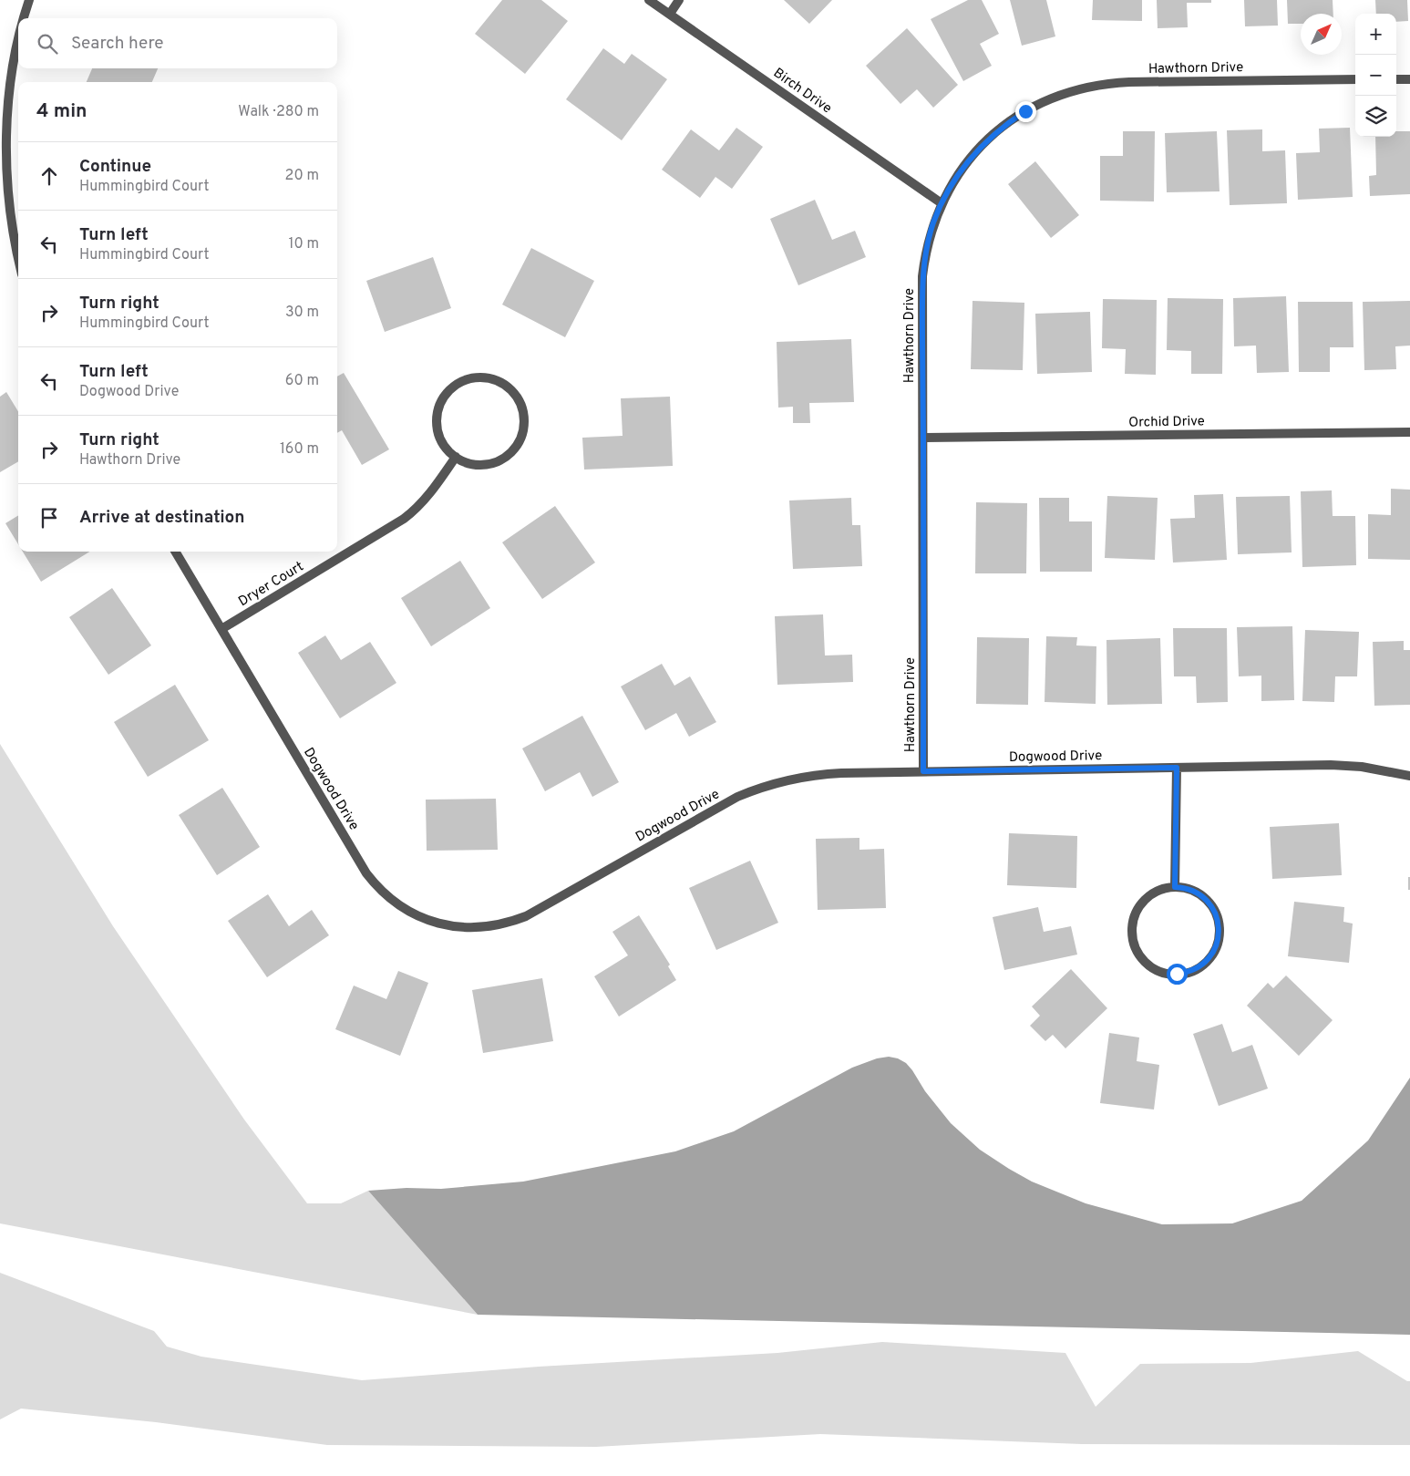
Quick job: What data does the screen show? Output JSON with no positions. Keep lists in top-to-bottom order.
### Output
{
  "streets": {
    "street": [
      "Hawthorn Drive",
      "Birch Drive",
      "Orchid Drive",
      "Dryer Court",
      "Dogwood Drive"
    ]
  },
  "crossings": [
    ["Hawthorn Drive", "Birch Drive"],
    ["Hawthorn Drive", "Orchid Drive"],
    ["Hawthorn Drive", "Dogwood Drive"],
    ["Dryer Court", "Dogwood Drive"]
  ],
  "north": "top right",
  "page": {
    "map_buttons": ["+", "−"],
    "search": "Search here",
    "heading": ["4 min", "Walk · 280 m"],
    "list": [
      ["Continue", "Hummingbird Court", "20 m"],
      ["Turn left", "Hummingbird Court", "10 m"],
      ["Turn right", "Hummingbird Court", "30 m"],
      ["Turn left", "Dogwood Drive", "60 m"],
      ["Turn right", "Hawthorn Drive", "160 m"],
      "Arrive at destination"
    ]
  }
}
